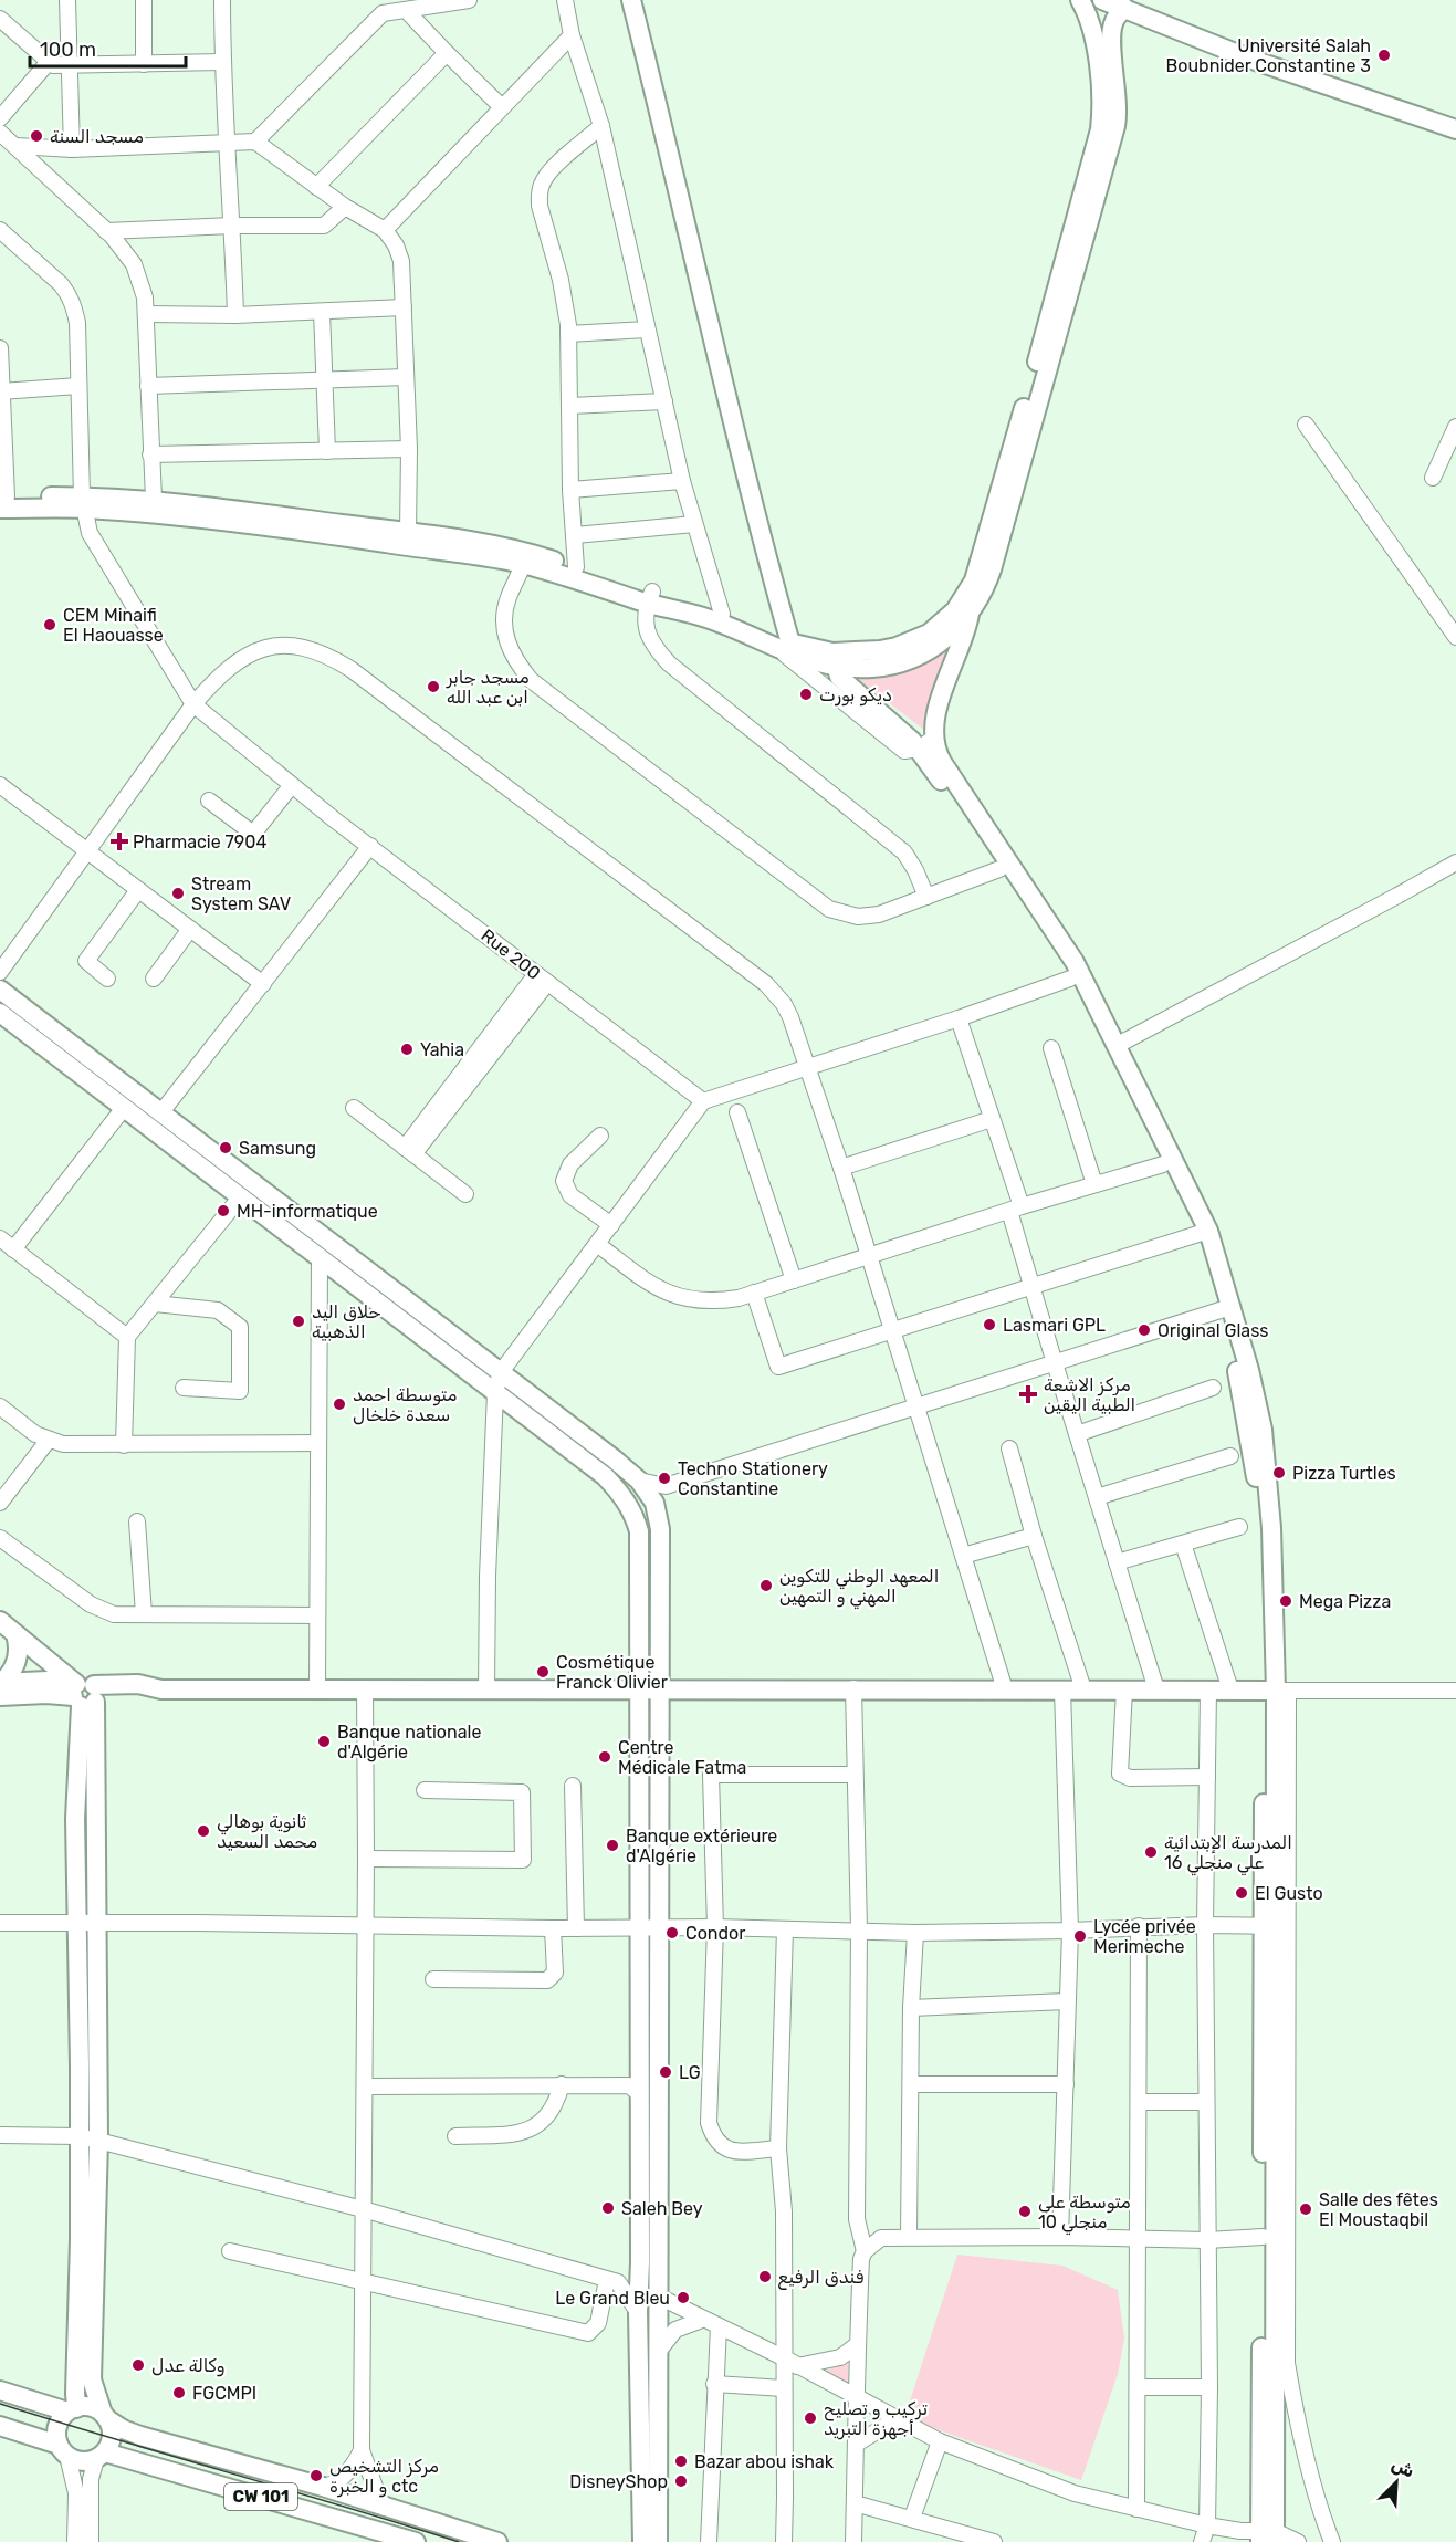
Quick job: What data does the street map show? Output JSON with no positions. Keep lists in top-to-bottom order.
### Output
{
  "streets": {
    "main road": ["CW 101"],
    "street": ["Rue 200"]
  },
  "places": {
    "other": [
      "Université Salah Boubnider Constantine 3",
      "مسجد السنة",
      "CEM Minaifi El Haouasse",
      "مسجد جابر ابن عبد الله",
      "ديكو بورت",
      "Stream System SAV",
      "Yahia",
      "Samsung",
      "MH-informatique",
      "حلاق اليد الذهبية",
      "Lasmari GPL",
      "Original Glass",
      "متوسطة احمد سعدة خلخال",
      "Pizza Turtles",
      "Techno Stationery Constantine",
      "المعهد الوطني للتكوين المهني و التمهين",
      "Mega Pizza",
      "Cosmétique Franck Olivier",
      "Banque nationale d'Algérie",
      "Centre Médicale Fatma",
      "ثانوية بوهالي محمد السعيد",
      "Banque extérieure d'Algérie",
      "المدرسة الإبتدائية علي منجلي 16",
      "El Gusto",
      "Condor",
      "Lycée privée Merimeche",
      "LG",
      "Saleh Bey",
      "Salle des fêtes El Moustaqbil",
      "متوسطة علي منجلي 10",
      "فندق الرفيع",
      "Le Grand Bleu",
      "وكالة عدل",
      "FGCMPI",
      "تركيب و تصليح أجهزة التبريد",
      "Bazar abou ishak",
      "مركز التشخيص و الخبرة ctc",
      "DisneyShop"
    ],
    "health": ["Pharmacie 7904", "مركز الاشعة الطبية اليقين"]
  },
  "scale_bar": "100 m",
  "north": "top right"
}
